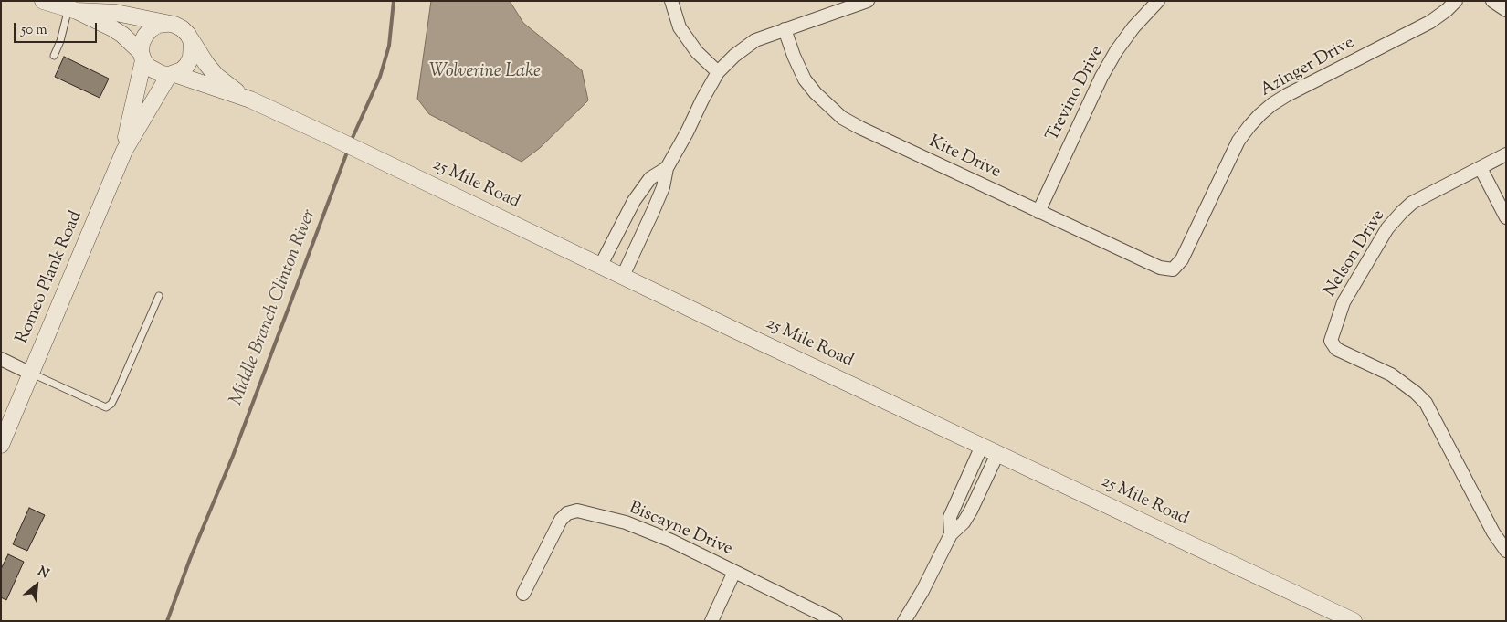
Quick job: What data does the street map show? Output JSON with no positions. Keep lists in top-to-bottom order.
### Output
{
  "streets": {
    "street": [
      "Azinger Drive",
      "Trevino Drive",
      "Kite Drive",
      "25 Mile Road",
      "Nelson Drive",
      "Romeo Plank Road",
      "Biscayne Drive"
    ]
  },
  "crossings": [
    ["Azinger Drive", "Kite Drive"],
    ["Trevino Drive", "Kite Drive"],
    ["25 Mile Road", "Romeo Plank Road"]
  ],
  "water": ["Wolverine Lake", "Middle Branch Clinton River"],
  "scale_bar": "50 m",
  "north": "top right"
}
